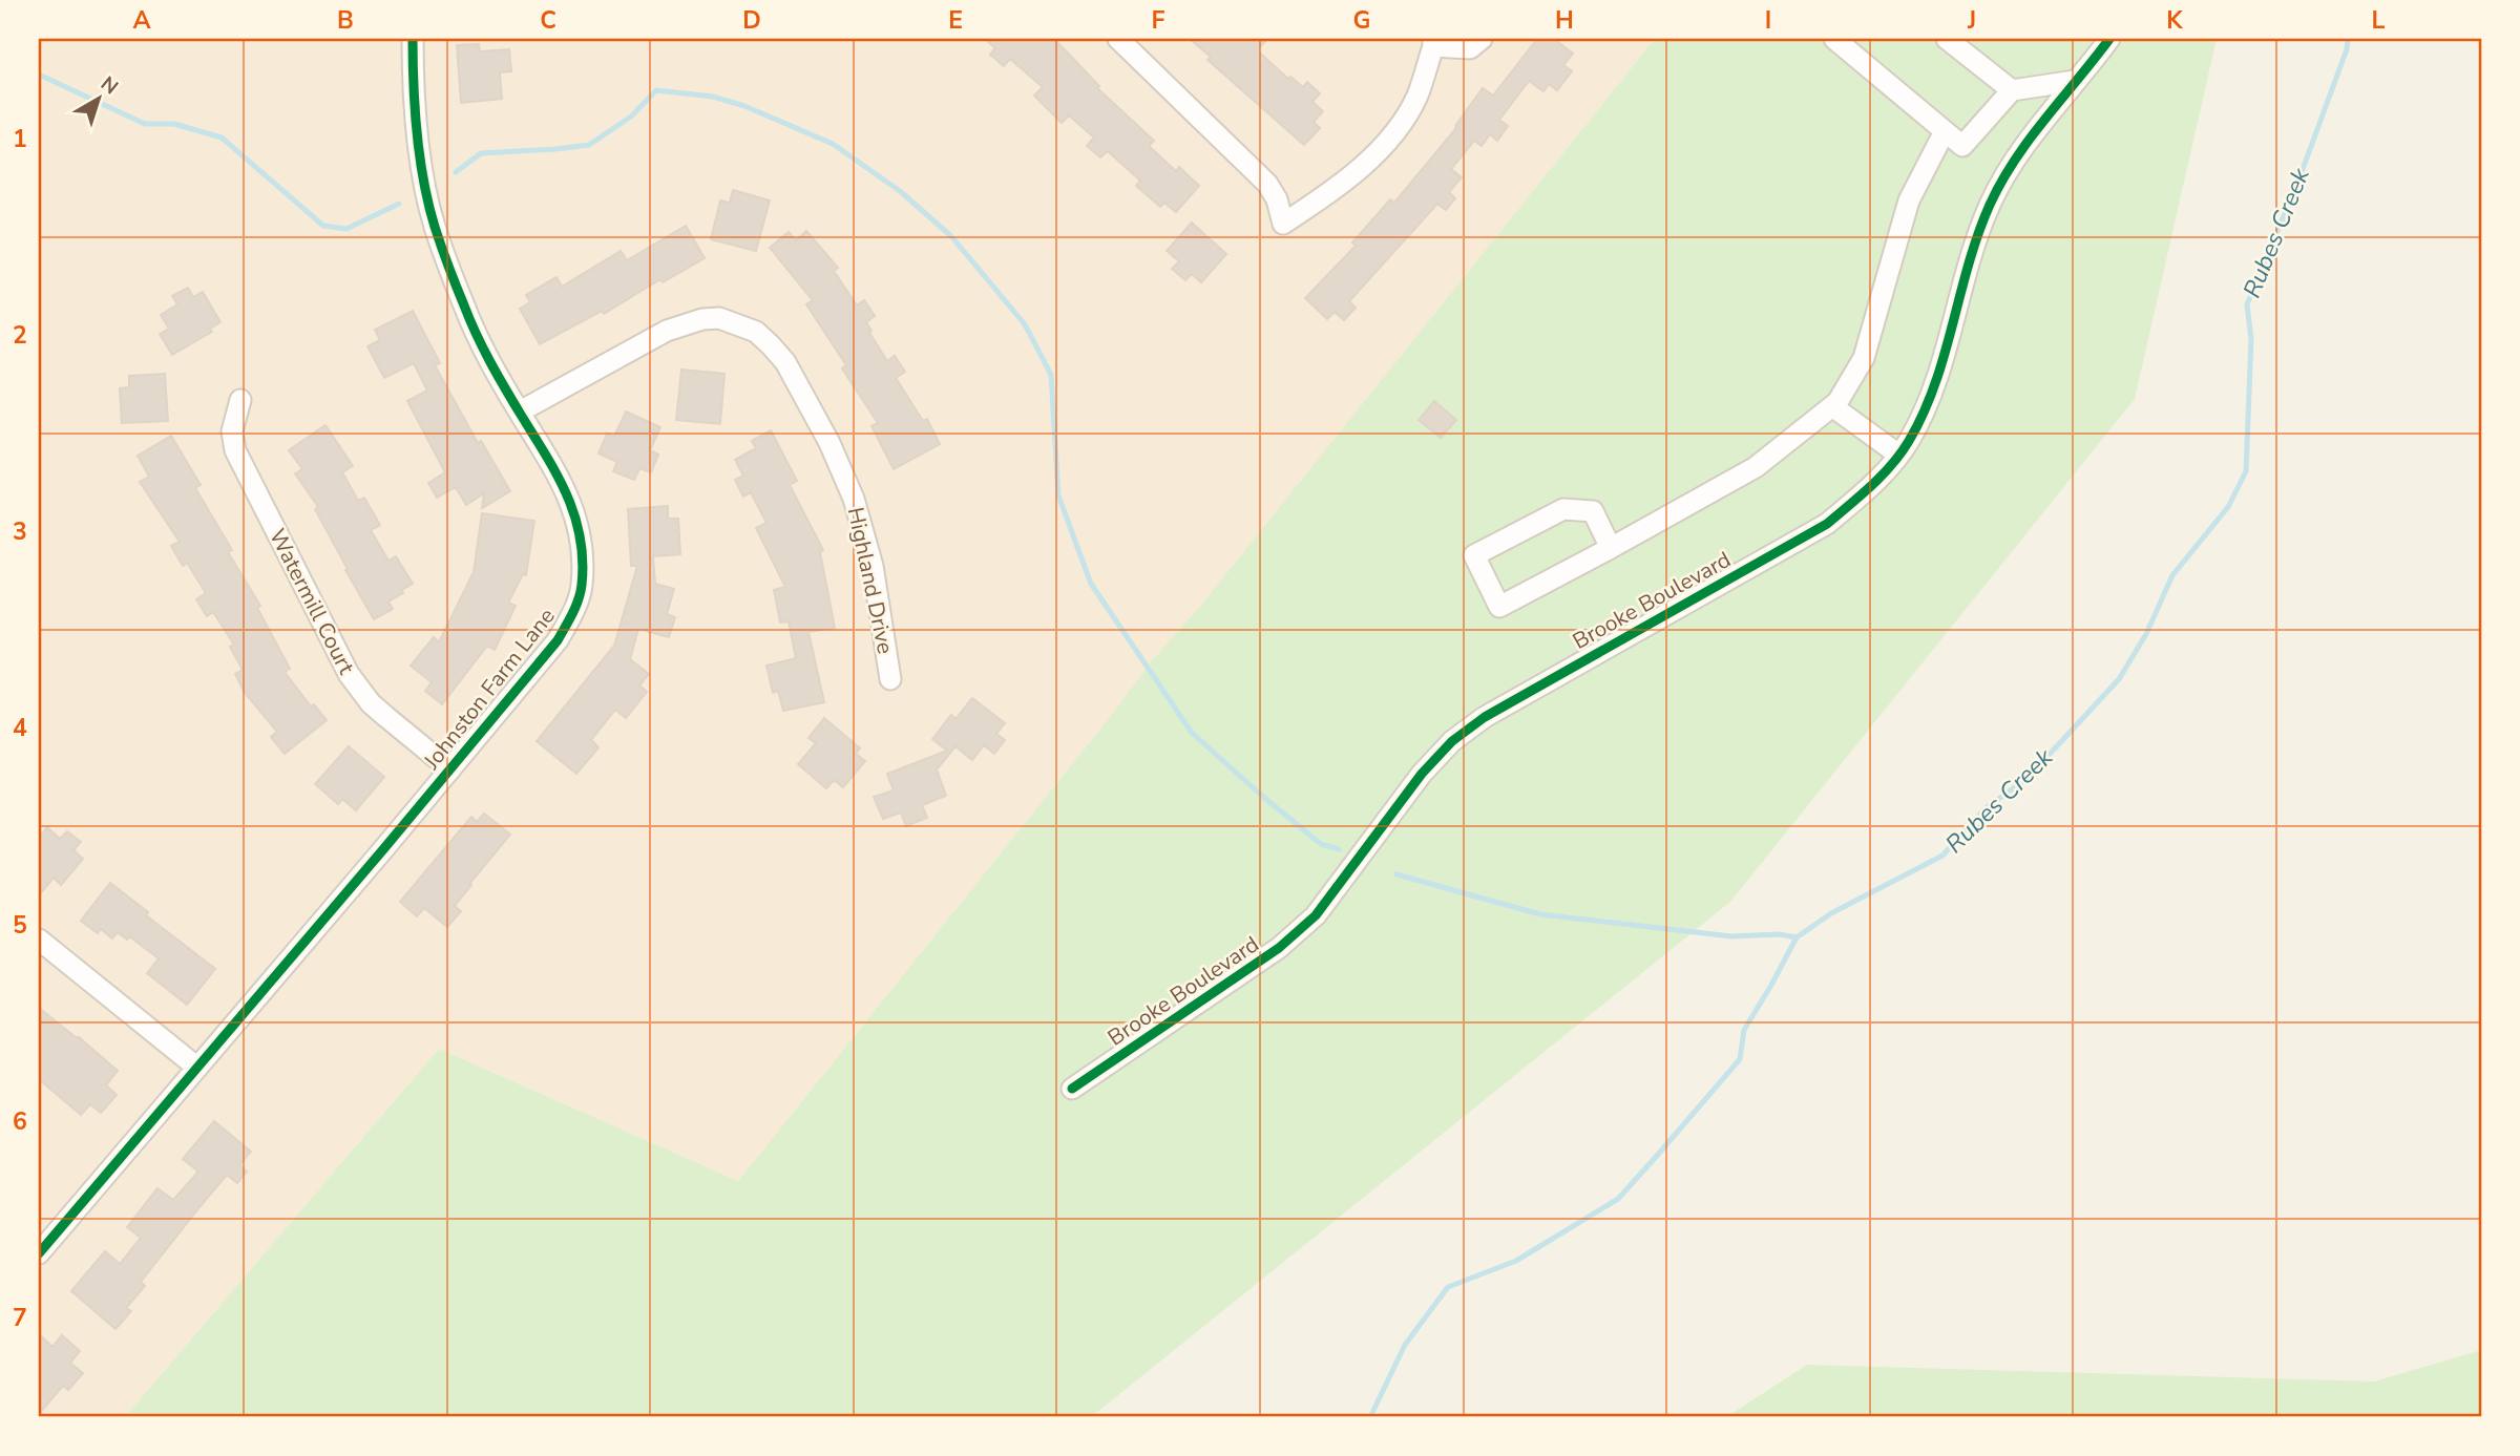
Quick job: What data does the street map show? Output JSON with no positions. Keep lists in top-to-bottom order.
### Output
{
  "streets": {
    "street": [
      "Highland Drive",
      "Brooke Boulevard",
      "Watermill Court",
      "Johnston Farm Lane"
    ]
  },
  "crossings": [
    ["Highland Drive", "Johnston Farm Lane"],
    ["Watermill Court", "Johnston Farm Lane"]
  ],
  "water": ["Rubes Creek"],
  "north": "top right",
  "grid": {
    "columns": [
      "A",
      "B",
      "C",
      "D",
      "E",
      "F",
      "G",
      "H",
      "I",
      "J",
      "K",
      "L"
    ],
    "rows": [
      "1",
      "2",
      "3",
      "4",
      "5",
      "6",
      "7"
    ]
  }
}
